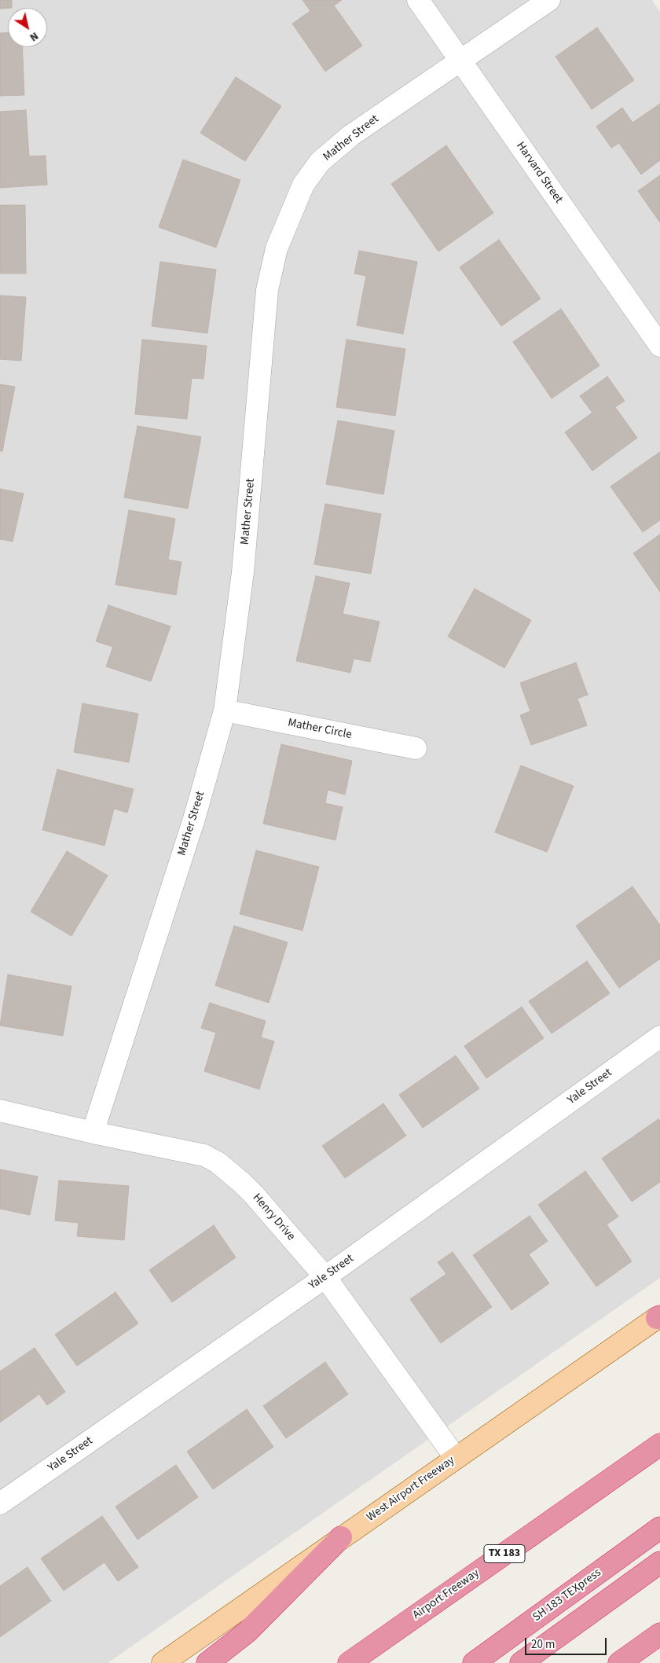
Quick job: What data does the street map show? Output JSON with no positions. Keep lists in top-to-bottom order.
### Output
{
  "streets": {
    "highway": ["TX 183", "Airport Freeway", "SH 183 TEXpress"],
    "main road": ["West Airport Freeway"],
    "street": [
      "Mather Street",
      "Harvard Street",
      "Mather Circle",
      "Yale Street",
      "Henry Drive"
    ]
  },
  "crossings": [
    ["Mather Street", "Harvard Street"],
    ["Mather Street", "Mather Circle"],
    ["Mather Street", "Henry Drive"],
    ["Yale Street", "Henry Drive"],
    ["Henry Drive", "West Airport Freeway"]
  ],
  "scale_bar": "20 m",
  "north": "bottom right"
}
